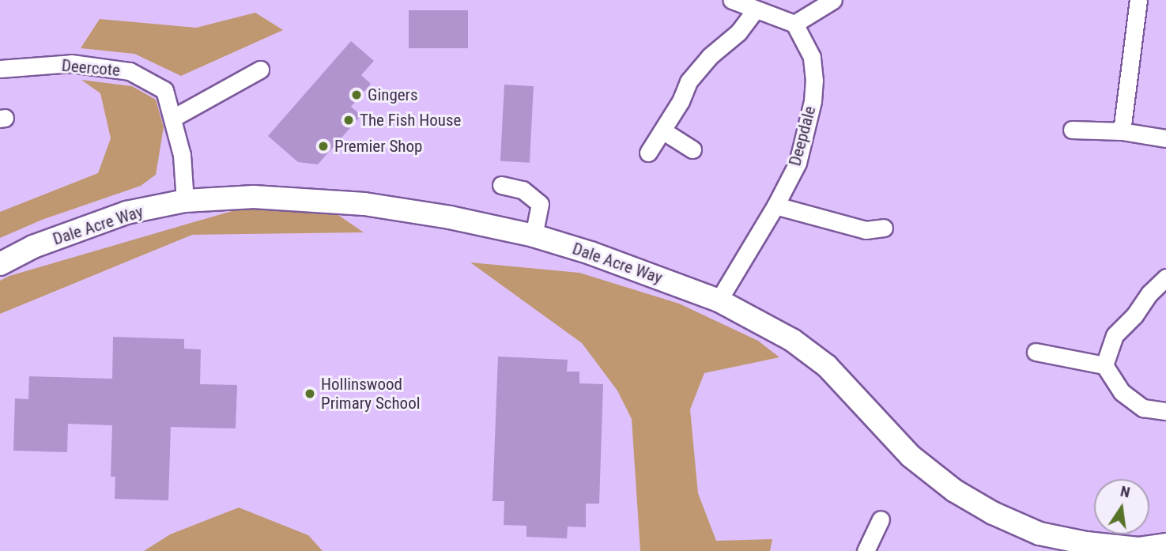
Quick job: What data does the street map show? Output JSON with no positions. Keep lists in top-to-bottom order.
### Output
{
  "streets": {
    "street": ["Deercote", "Deepdale", "Dale Acre Way"]
  },
  "crossings": [
    ["Deercote", "Dale Acre Way"],
    ["Deepdale", "Dale Acre Way"]
  ],
  "places": [
    "Gingers",
    "The Fish House",
    "Premier Shop",
    "Hollinswood Primary School"
  ],
  "north": "top"
}
